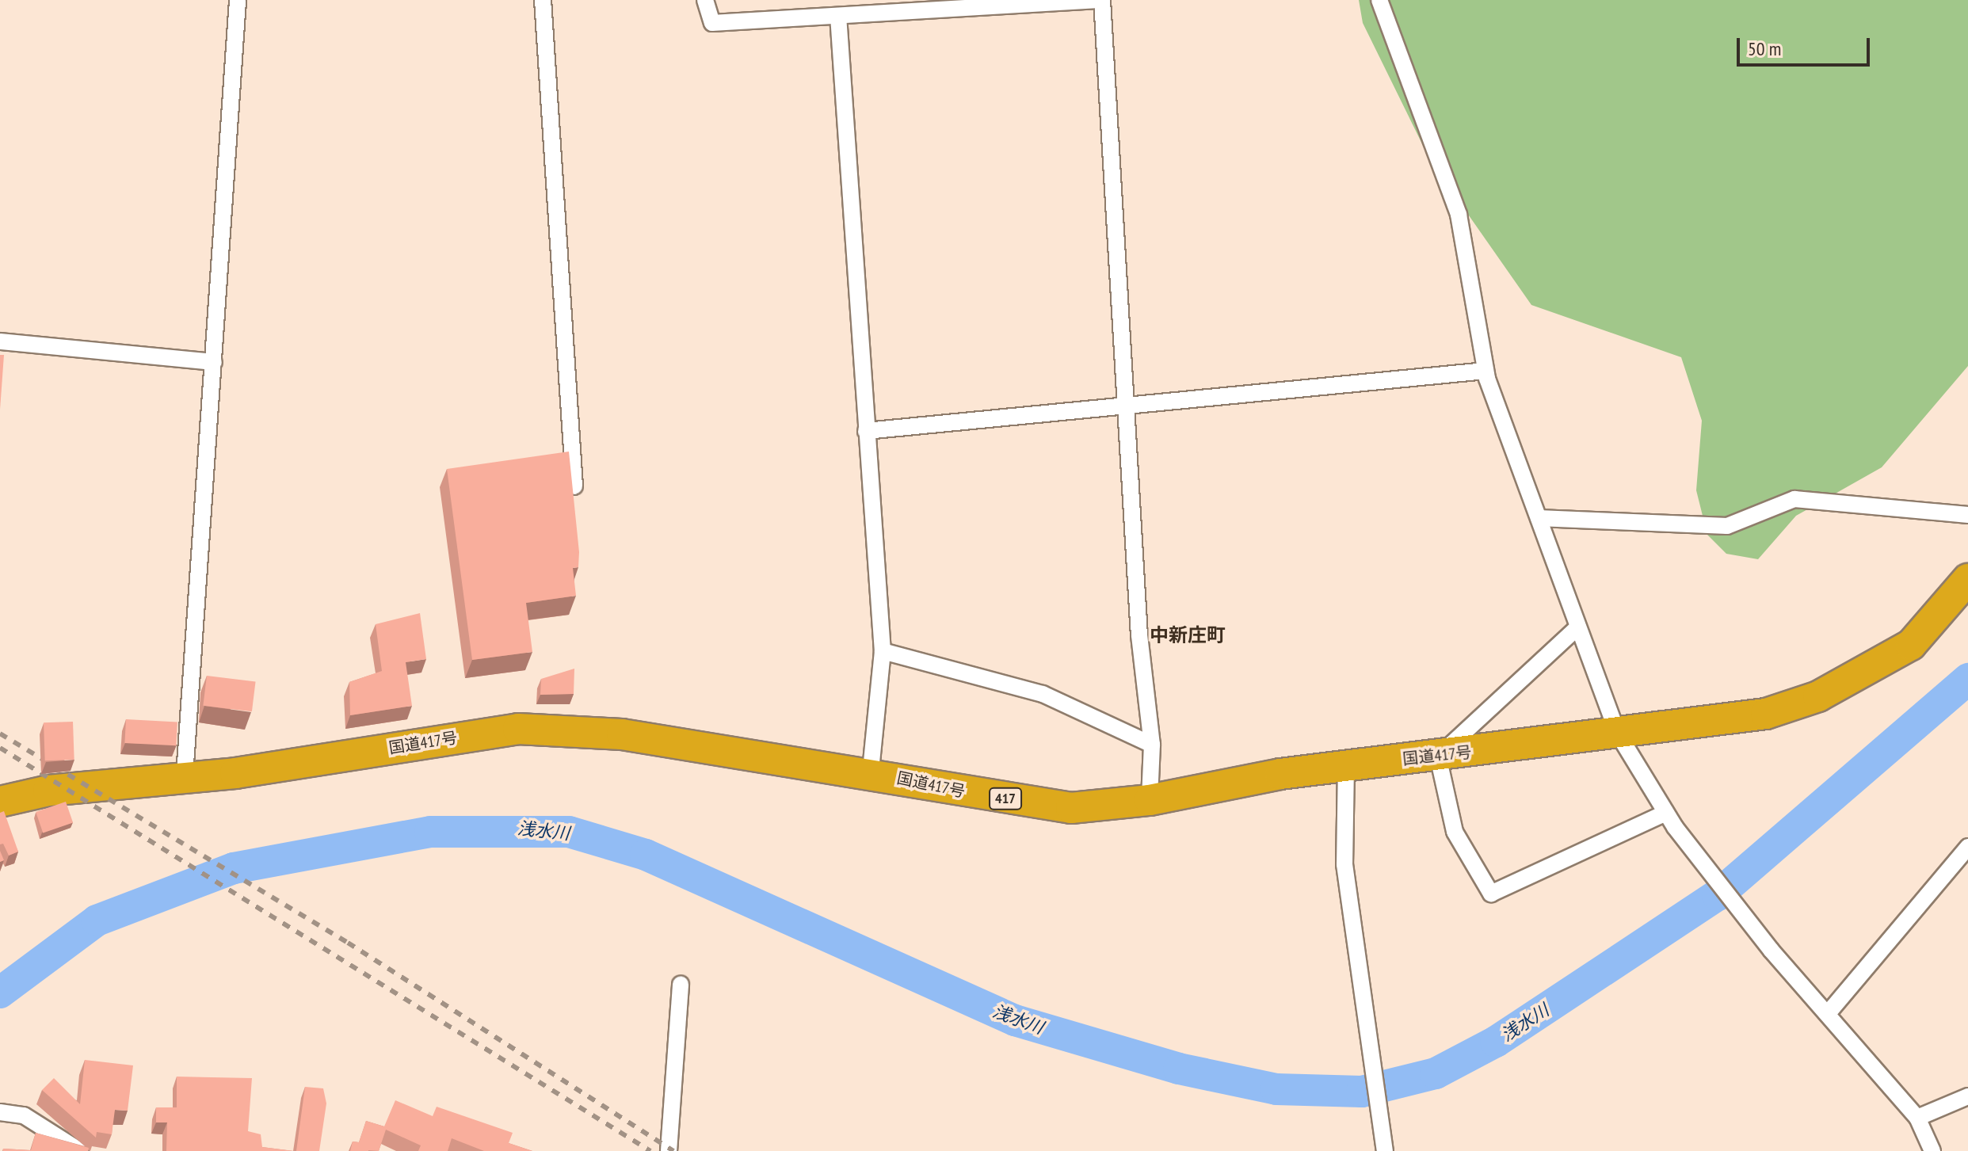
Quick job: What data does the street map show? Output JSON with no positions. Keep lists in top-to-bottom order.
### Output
{
  "streets": {
    "highway": ["国道417号", "417"]
  },
  "districts": ["中新庄町"],
  "water": ["浅水川"],
  "scale_bar": "50 m"
}
